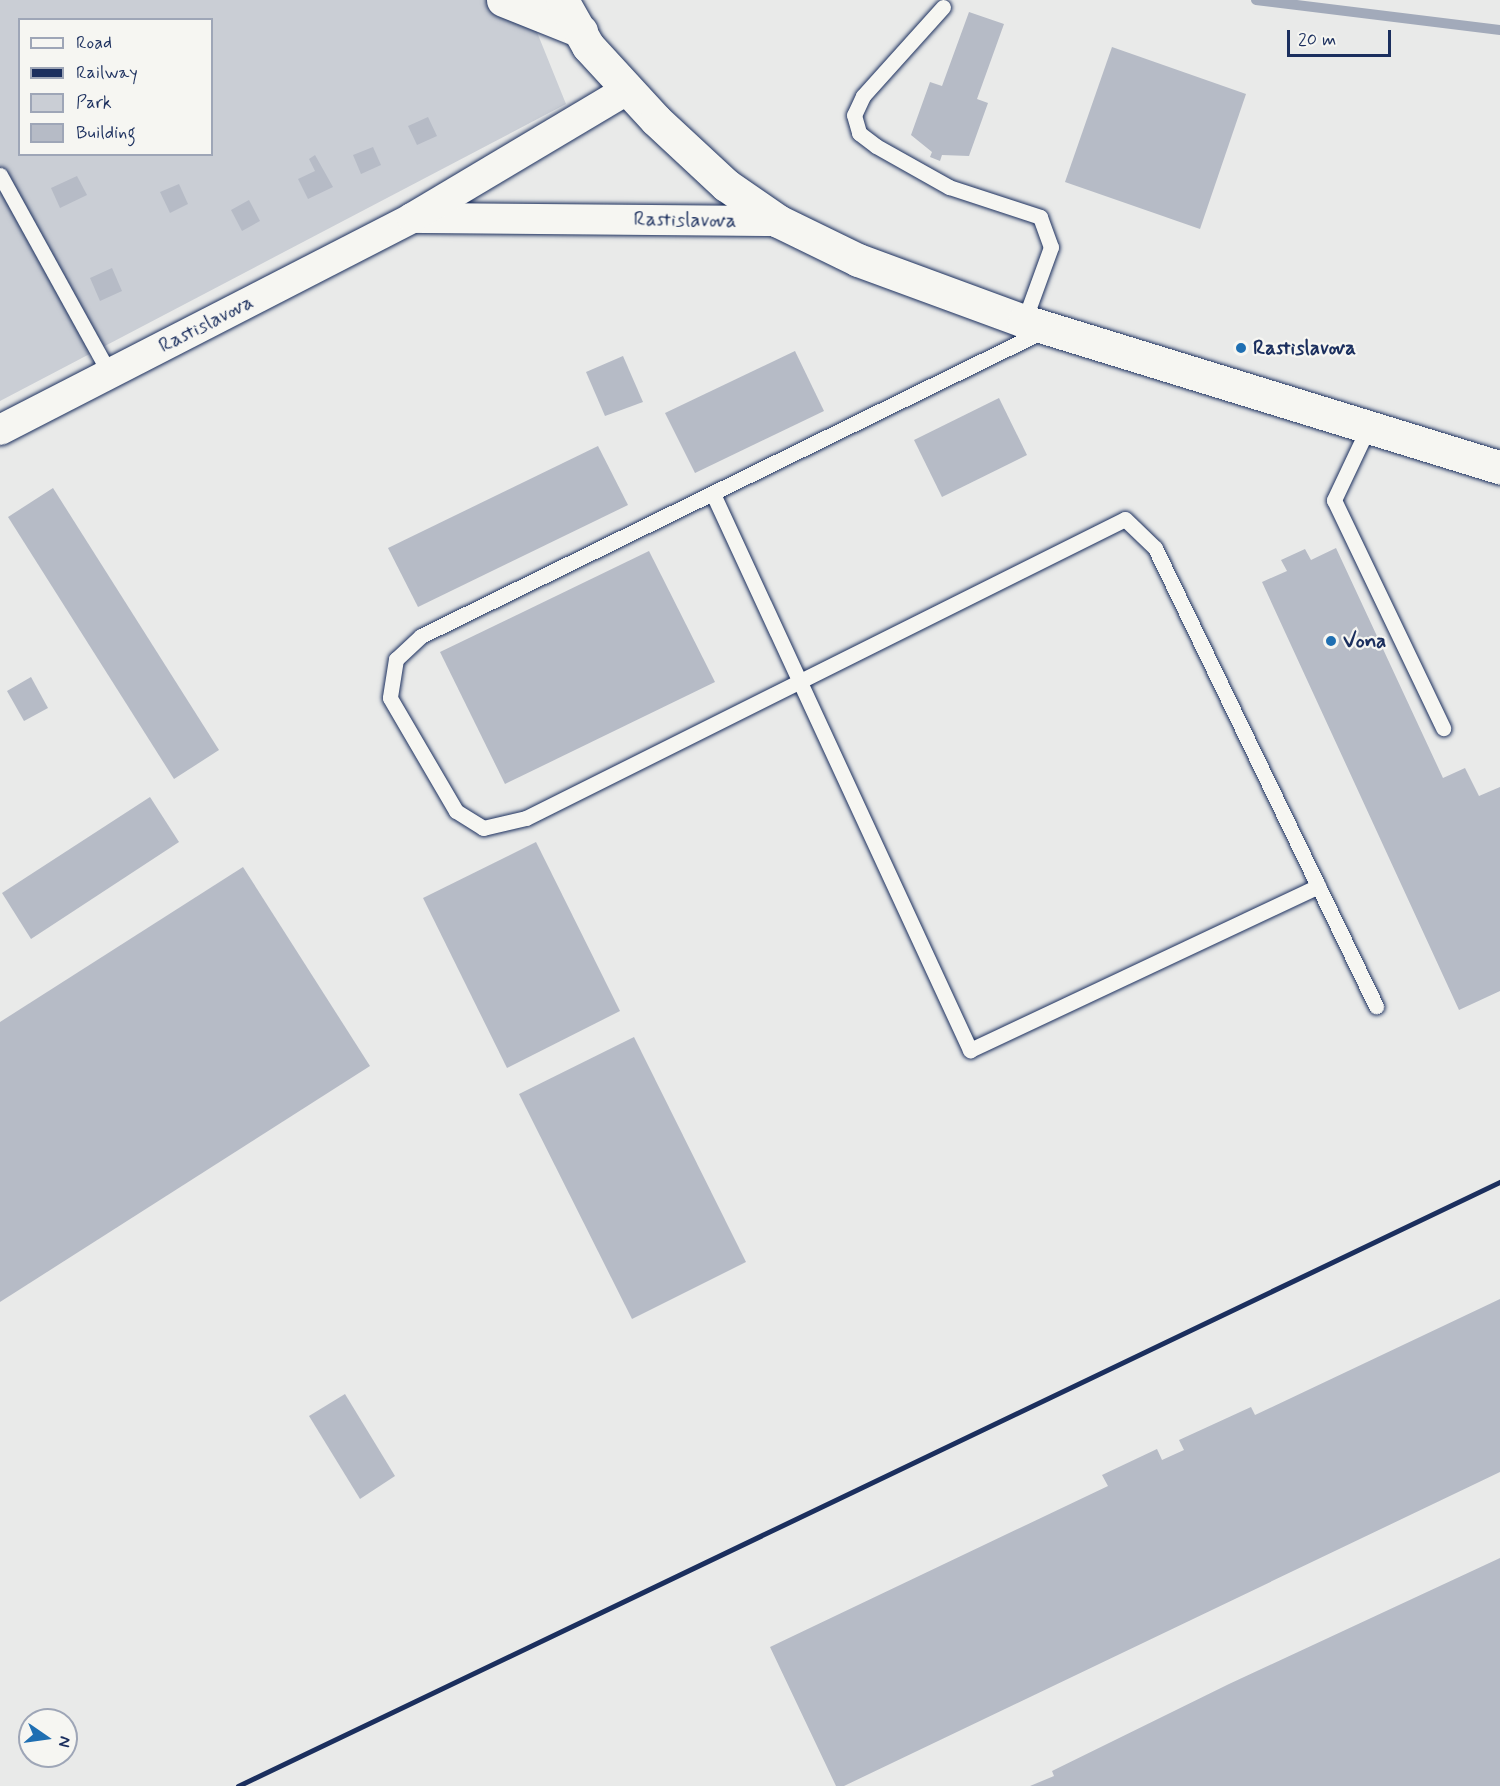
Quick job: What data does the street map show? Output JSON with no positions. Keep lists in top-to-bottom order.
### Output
{
  "streets": {
    "street": ["Rastislavova"]
  },
  "places": ["Rastislavova", "Vona"],
  "legend": [
    "Road",
    "Railway",
    "Park",
    "Building"
  ],
  "scale_bar": "20 m",
  "north": "right"
}
